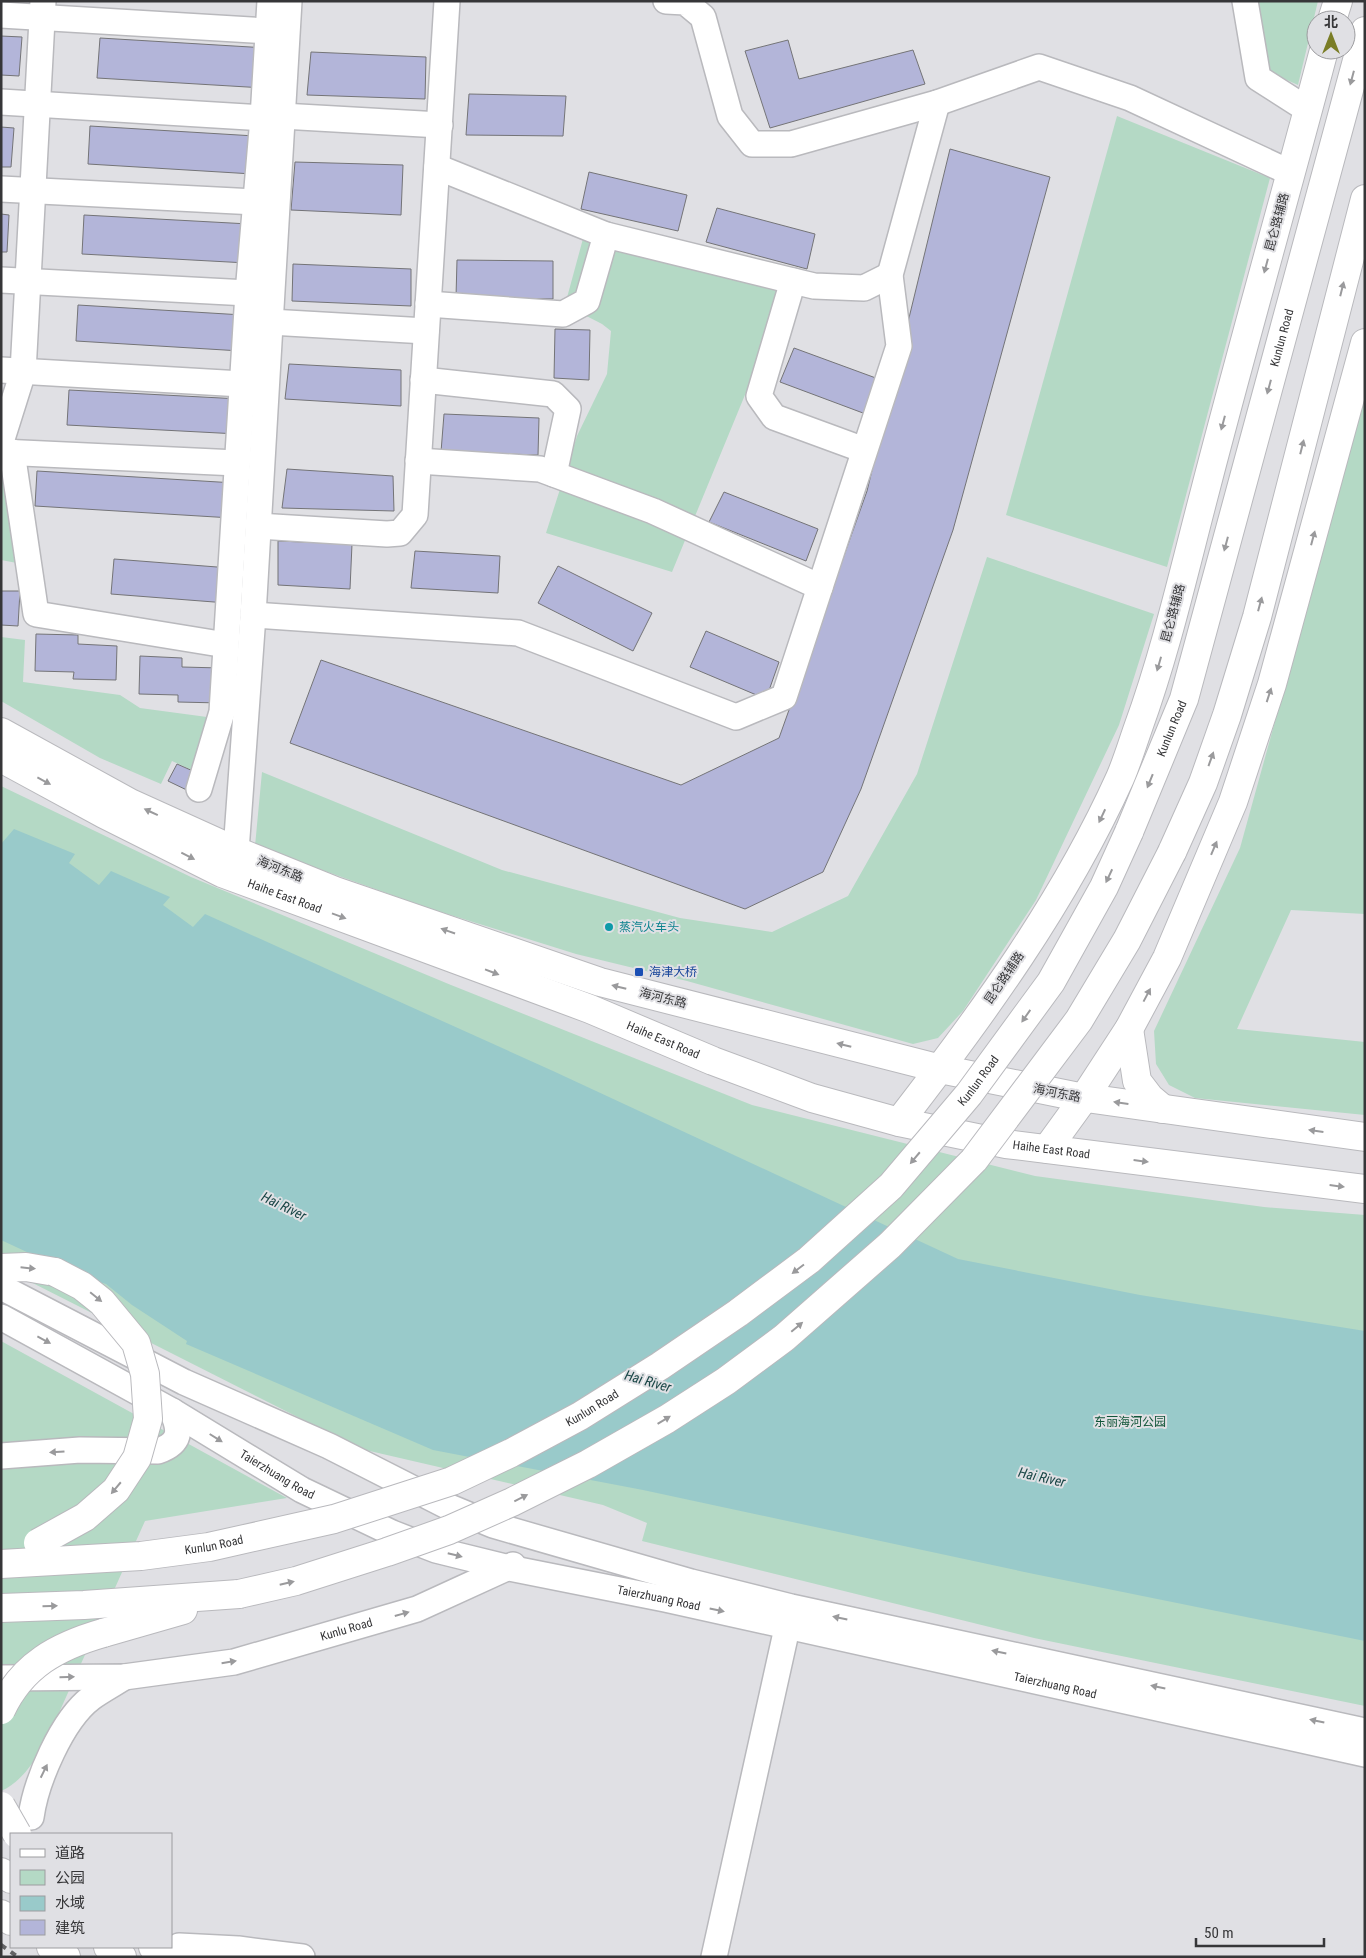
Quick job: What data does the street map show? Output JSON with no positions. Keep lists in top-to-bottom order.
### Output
{
  "streets": {
    "main road": [
      "昆仑路辅路",
      "Kunlun Road",
      "海河东路",
      "Haihe East Road"
    ],
    "street": ["Taierzhuang Road", "Kunlu Road"]
  },
  "crossings": [
    ["昆仑路辅路", "海河东路"],
    ["Taierzhuang Road", "Kunlu Road"]
  ],
  "one_way": ["海河东路", "Haihe East Road", "Kunlu Road"],
  "water": ["Hai River"],
  "parks": ["东丽海河公园"],
  "places": {
    "other": ["蒸汽火车头"],
    "transit": ["海津大桥"]
  },
  "legend": [
    "道路",
    "公园",
    "水域",
    "建筑"
  ],
  "scale_bar": "50 m",
  "north": "top"
}
